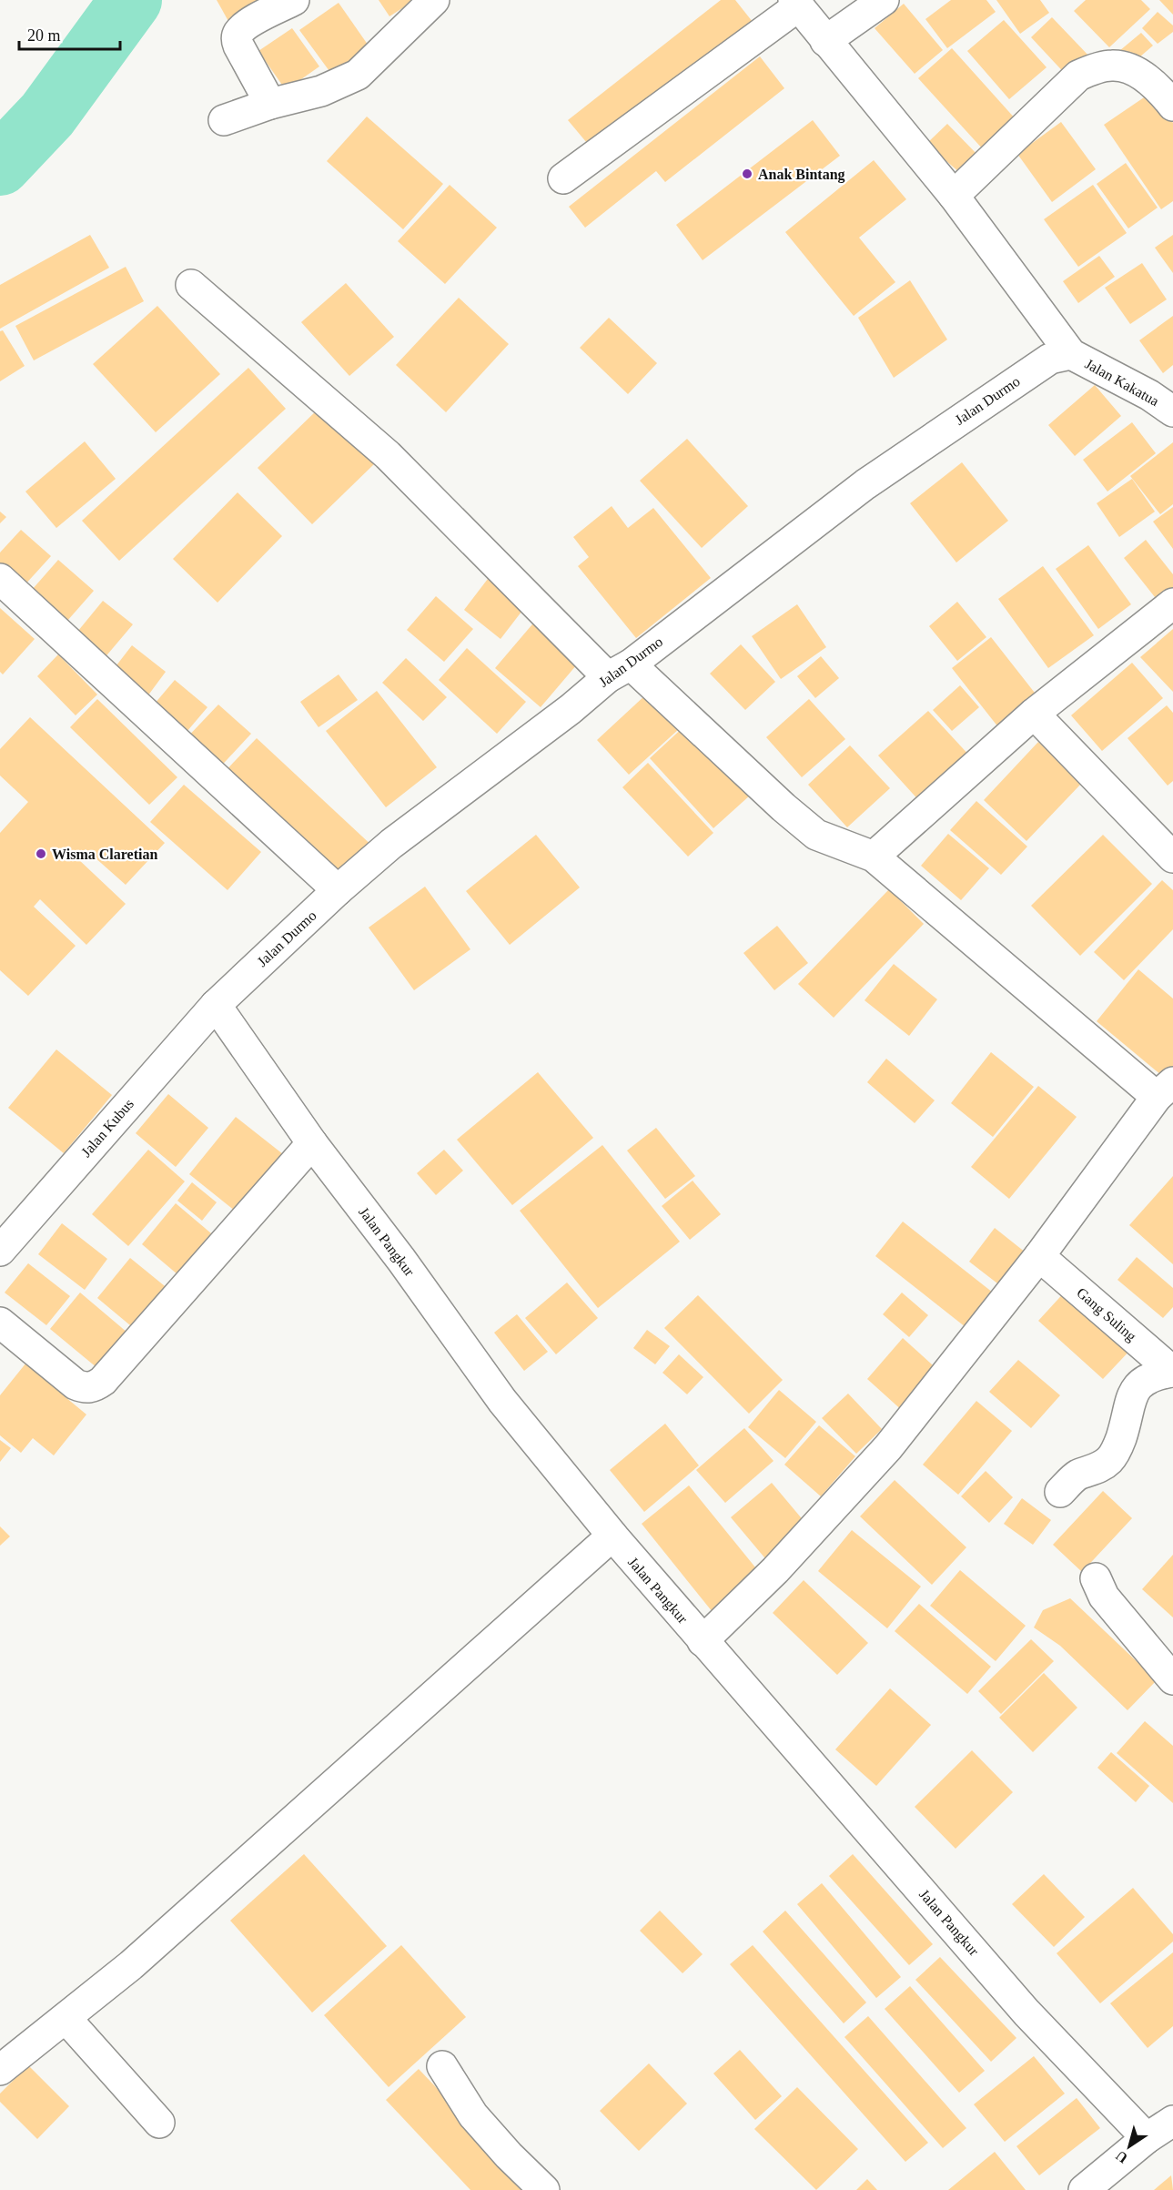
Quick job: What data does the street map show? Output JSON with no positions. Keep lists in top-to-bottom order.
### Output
{
  "streets": {
    "street": [
      "Jalan Kakatua",
      "Jalan Durmo",
      "Jalan Kubus",
      "Jalan Pangkur",
      "Gang Suling"
    ]
  },
  "crossings": [
    ["Jalan Kakatua", "Jalan Durmo"],
    ["Jalan Durmo", "Jalan Kubus"],
    ["Jalan Durmo", "Jalan Pangkur"],
    ["Jalan Kubus", "Jalan Pangkur"]
  ],
  "places": ["Anak Bintang", "Wisma Claretian"],
  "scale_bar": "20 m",
  "north": "bottom left"
}
